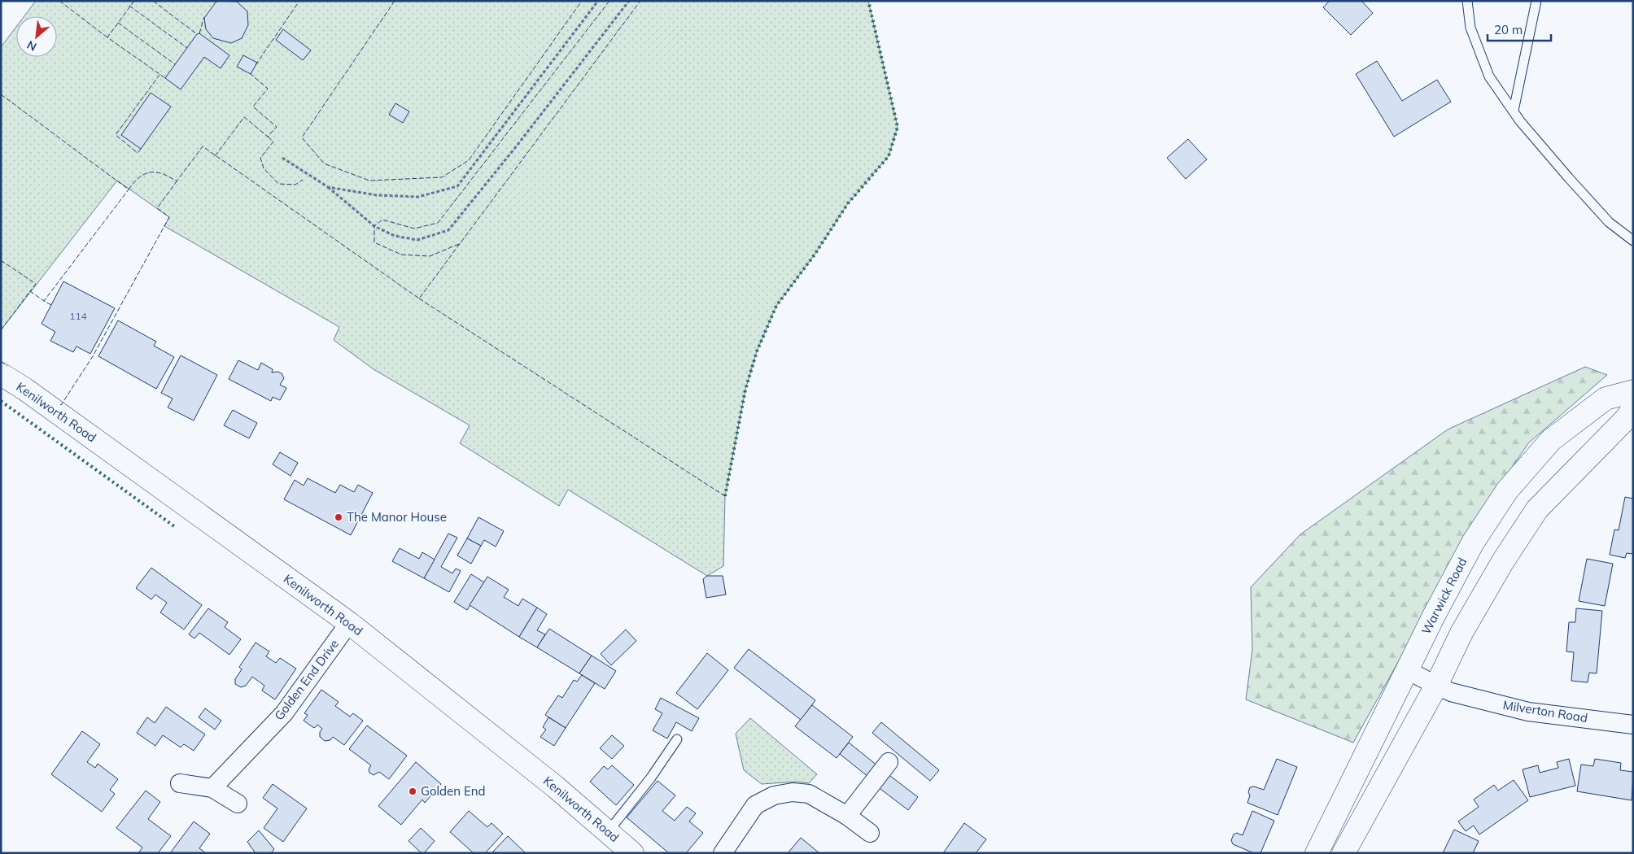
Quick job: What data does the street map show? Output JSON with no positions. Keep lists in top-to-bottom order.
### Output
{
  "streets": {
    "main road": ["Kenilworth Road", "Warwick Road"],
    "street": ["Golden End Drive", "Milverton Road"]
  },
  "crossings": [
    ["Kenilworth Road", "Golden End Drive"],
    ["Warwick Road", "Milverton Road"]
  ],
  "places": ["The Manor House", "Golden End"],
  "house_numbers": ["114"],
  "scale_bar": "20 m",
  "north": "bottom left"
}
